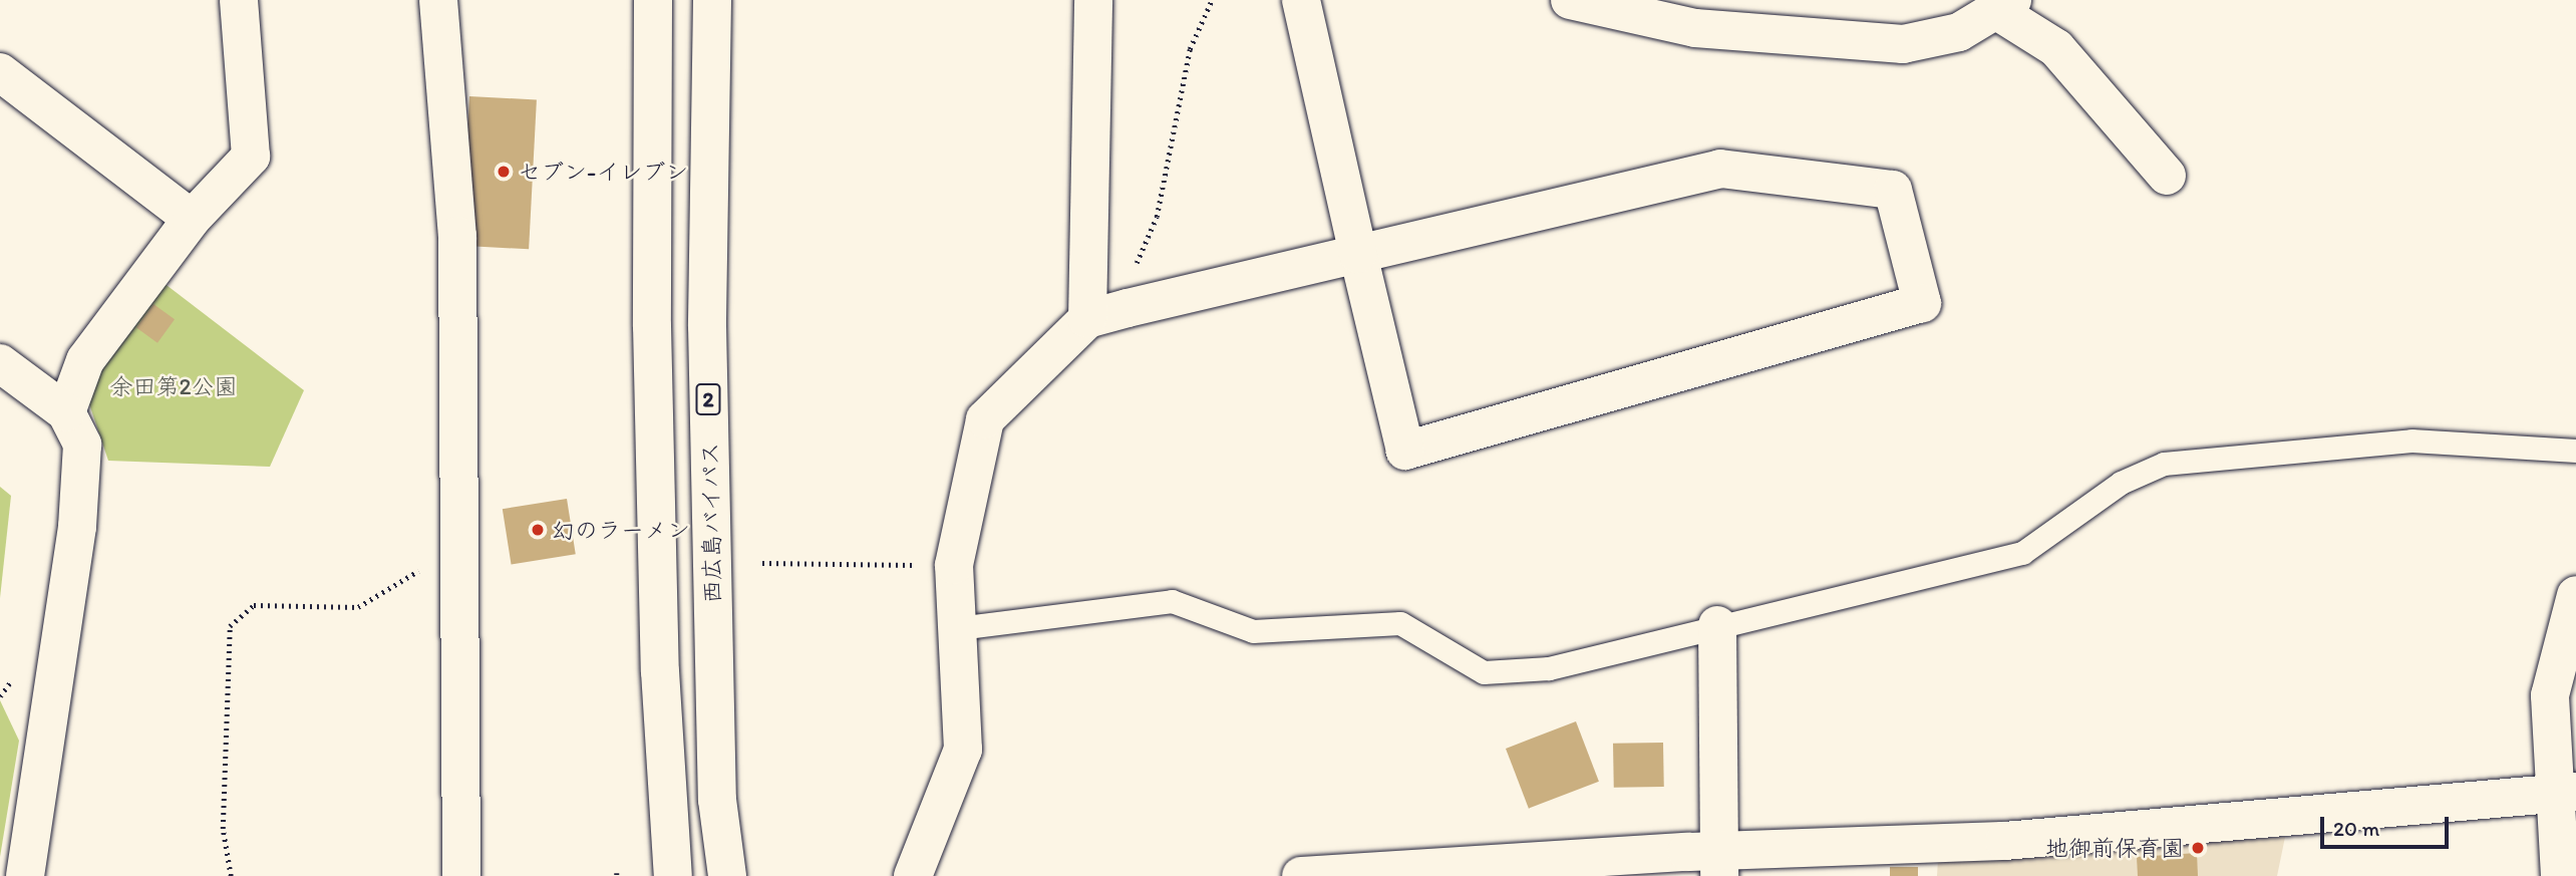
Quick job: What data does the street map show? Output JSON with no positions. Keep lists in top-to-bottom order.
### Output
{
  "streets": {
    "main road": ["2", "西広島バイパス"]
  },
  "parks": ["余田第2公園"],
  "places": ["セブン-イレブン", "幻のラーメン", "地御前保育園"],
  "scale_bar": "20 m"
}
